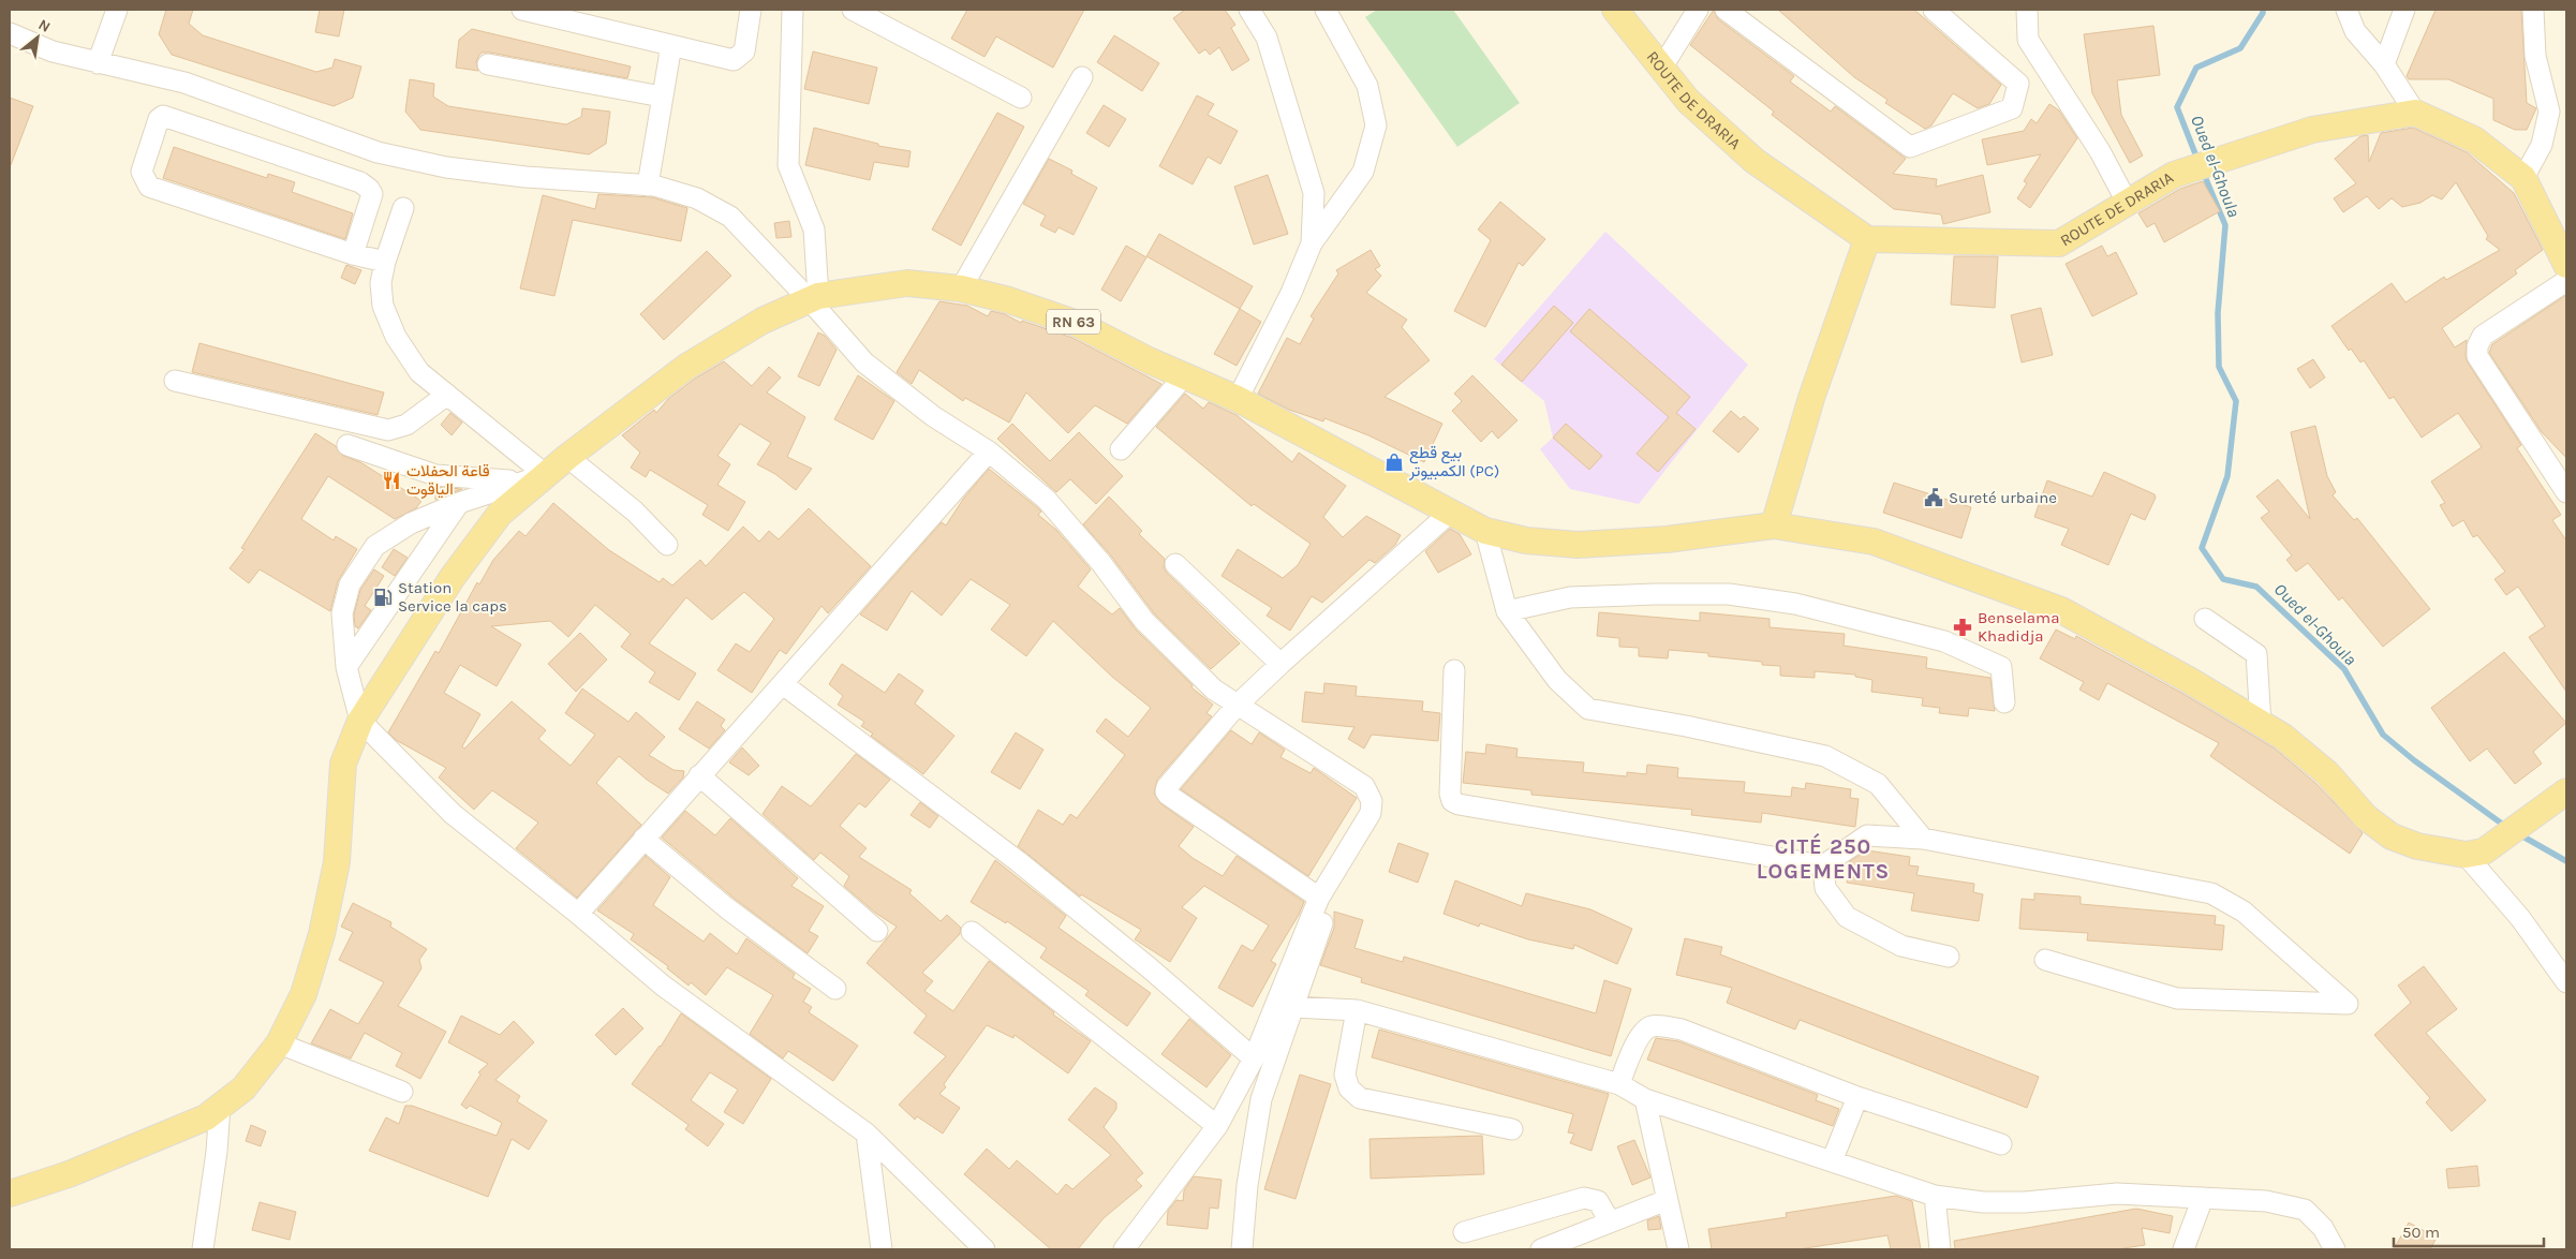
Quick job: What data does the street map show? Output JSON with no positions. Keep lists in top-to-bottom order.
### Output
{
  "streets": {
    "main road": ["ROUTE DE DRARIA", "RN 63"]
  },
  "districts": ["CITÉ 250 LOGEMENTS"],
  "water": ["Oued el-Ghoula"],
  "places": {
    "shop": ["بيع قطع الكمبيوتر (PC)"],
    "restaurant": ["قاعة الحفلات الياقوت"],
    "public building": ["Sureté urbaine"],
    "fuel station": ["Station Service la caps"],
    "pharmacy": ["Benselama Khadidja"]
  },
  "scale_bar": "50 m",
  "north": "top right"
}
